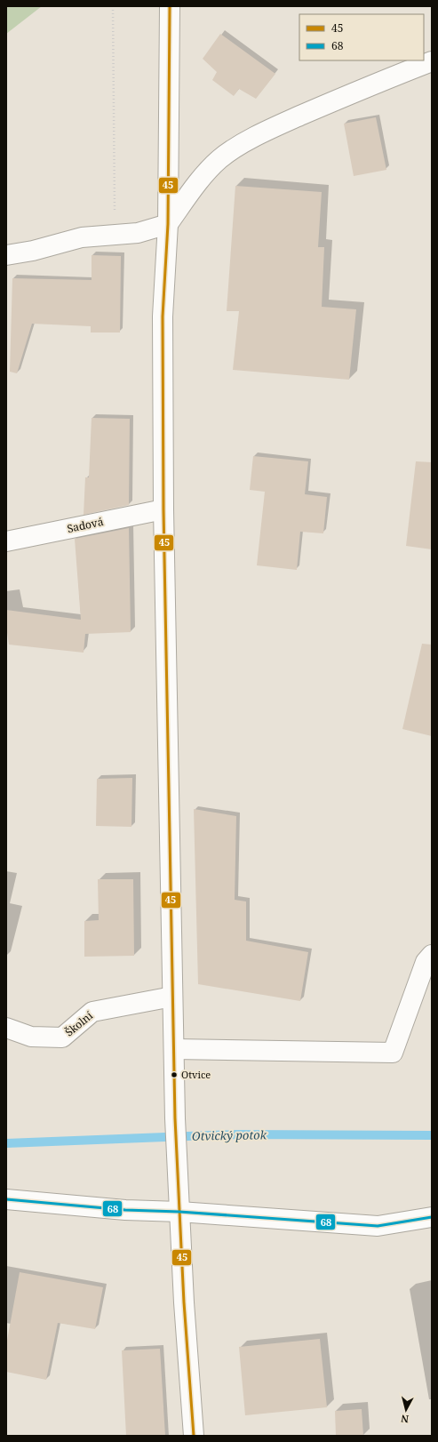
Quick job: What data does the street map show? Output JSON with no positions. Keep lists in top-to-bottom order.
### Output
{
  "streets": {
    "main road": ["Sadová", "Školní"]
  },
  "water": ["Otvický potok"],
  "places": ["Otvice"],
  "lines": ["transit line 45", "transit line 68"],
  "legend": ["45", "68"],
  "north": "bottom"
}
